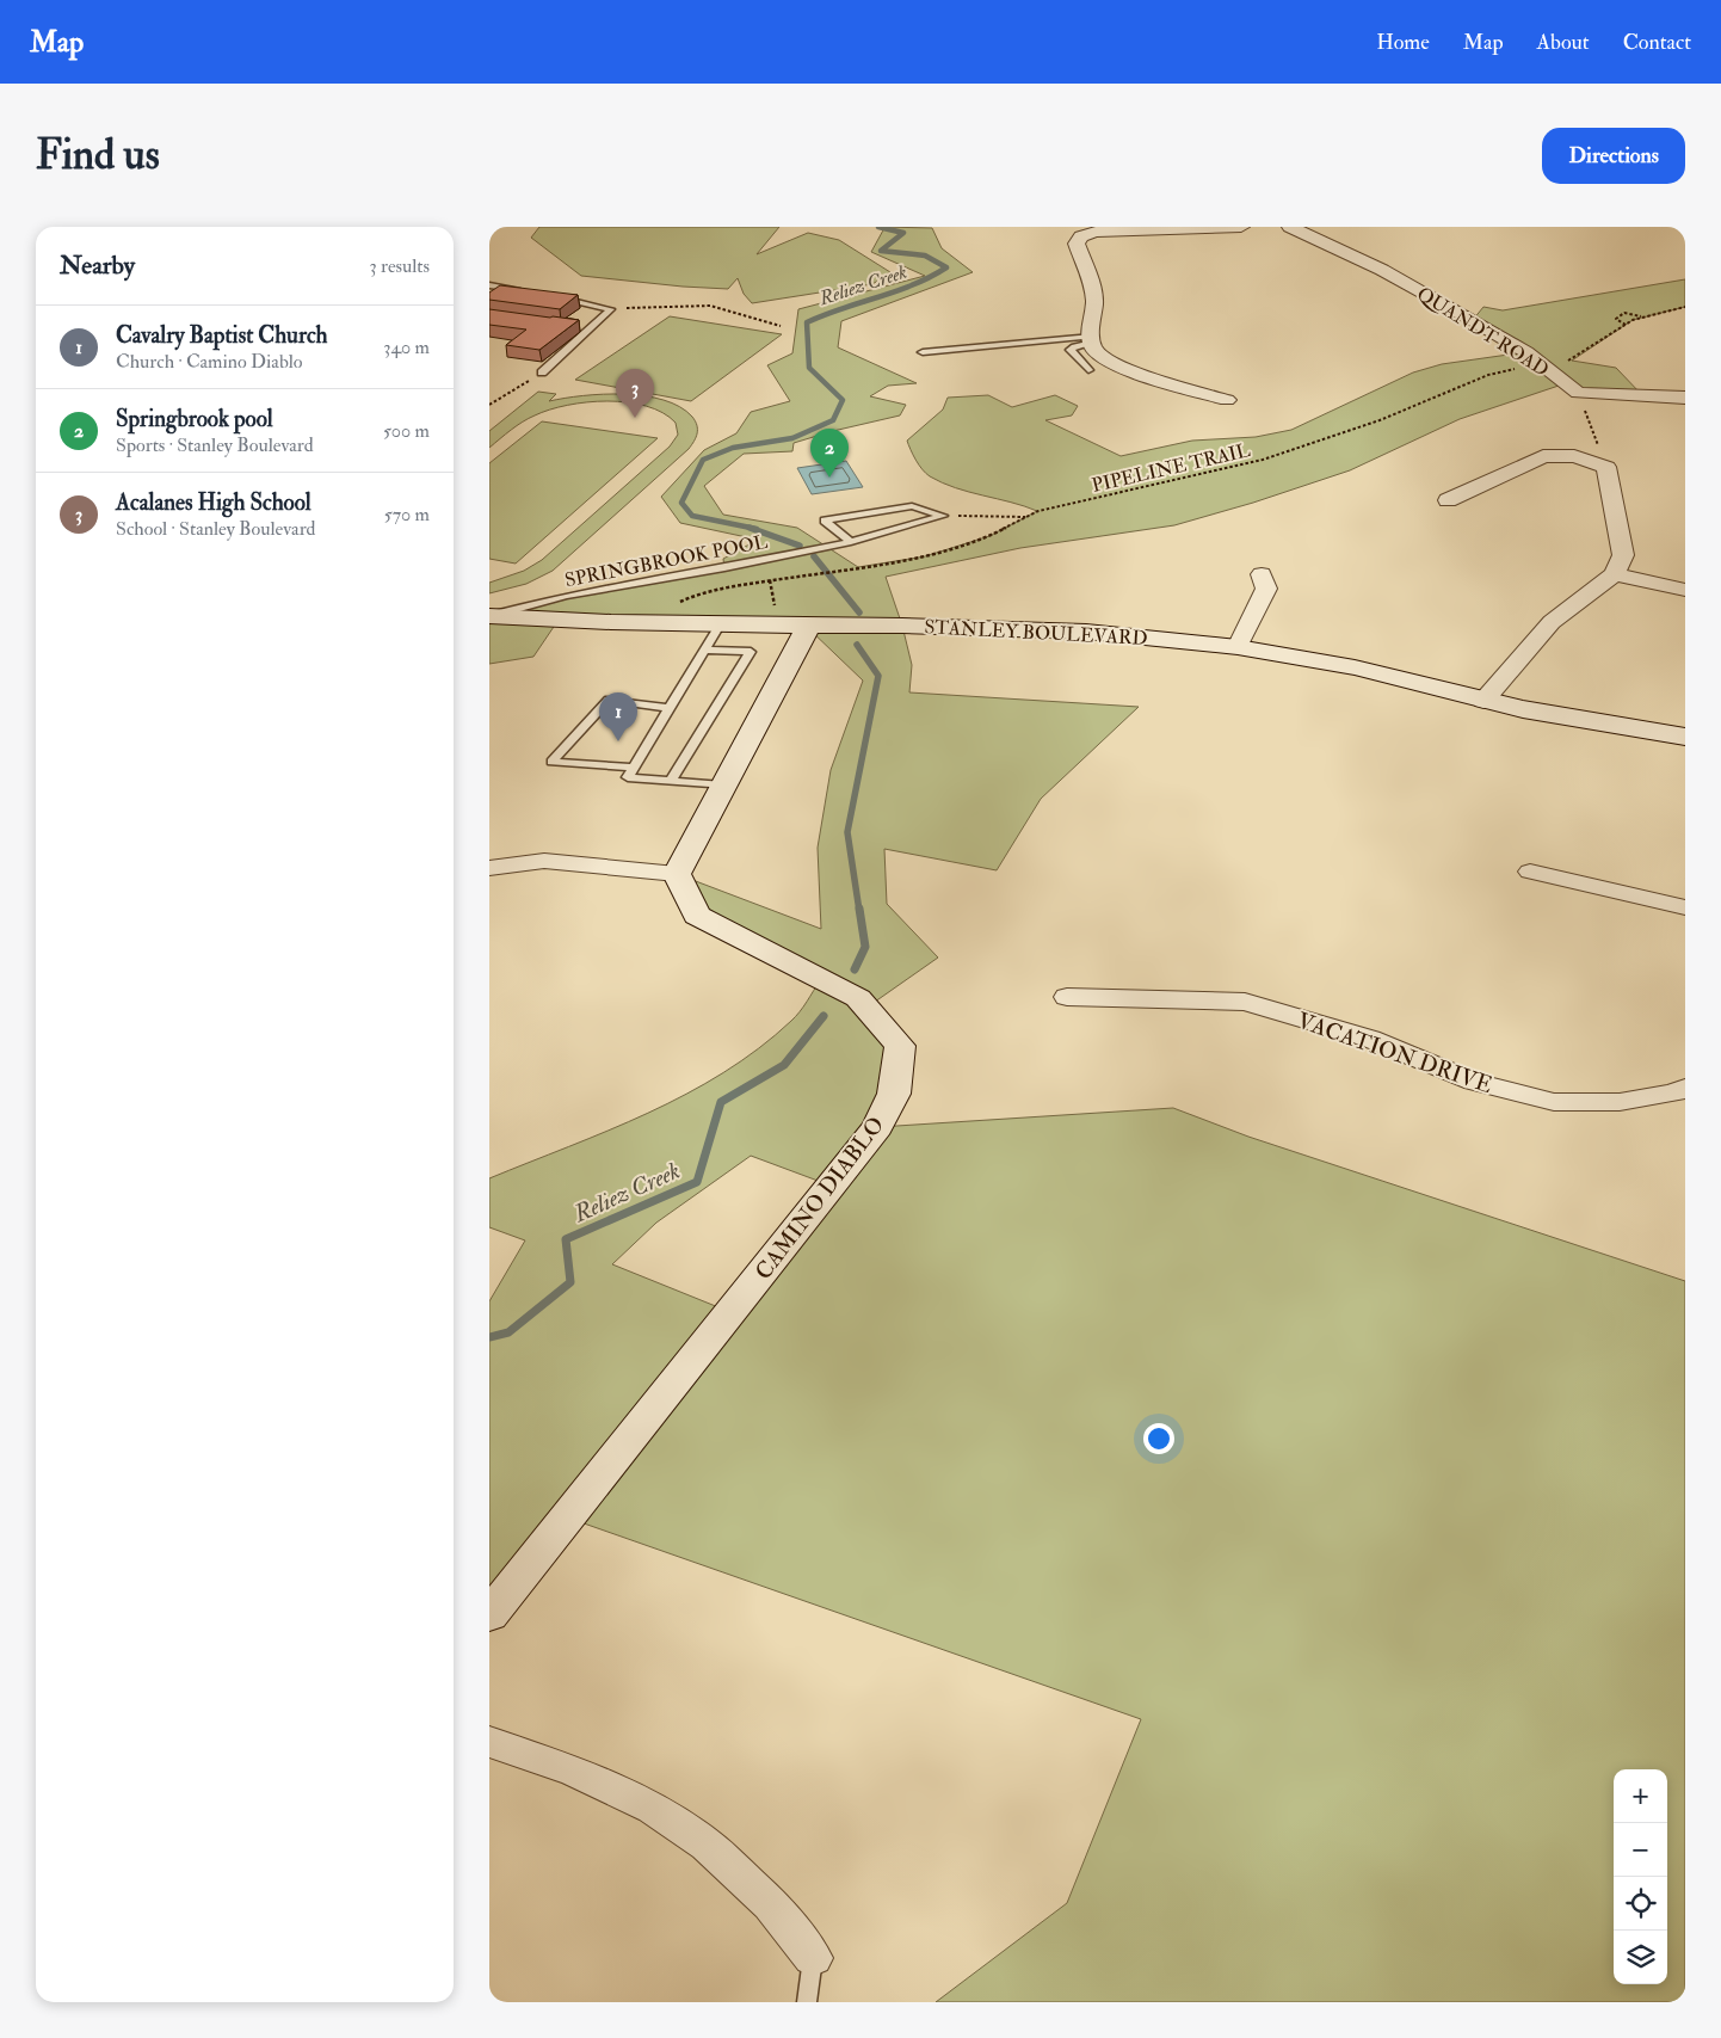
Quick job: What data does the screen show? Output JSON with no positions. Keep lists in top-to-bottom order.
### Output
{
  "streets": {
    "street": [
      "QUANDT ROAD",
      "STANLEY BOULEVARD",
      "VACATION DRIVE",
      "CAMINO DIABLO"
    ],
    "lane": ["SPRINGBROOK POOL"],
    "path": ["PIPELINE TRAIL"]
  },
  "crossings": [
    ["QUANDT ROAD", "PIPELINE TRAIL"],
    ["PIPELINE TRAIL", "STANLEY BOULEVARD"],
    ["SPRINGBROOK POOL", "STANLEY BOULEVARD"]
  ],
  "water": ["Reliez Creek"],
  "page": {
    "header": "Map",
    "nav": [
      "Home",
      "Map",
      "About",
      "Contact"
    ],
    "buttons": "Directions",
    "title": "Find us",
    "heading": ["Nearby", "3 results"],
    "list": [
      {
        "mark": "1",
        "name": "Cavalry Baptist Church",
        "note": "Church · Camino Diablo",
        "value": "340 m"
      },
      {
        "mark": "2",
        "name": "Springbrook pool",
        "note": "Sports · Stanley Boulevard",
        "value": "500 m"
      },
      {
        "mark": "3",
        "name": "Acalanes High School",
        "note": "School · Stanley Boulevard",
        "value": "570 m"
      }
    ],
    "pins": ["3", "2", "1"],
    "map_buttons": ["+", "−"]
  }
}
